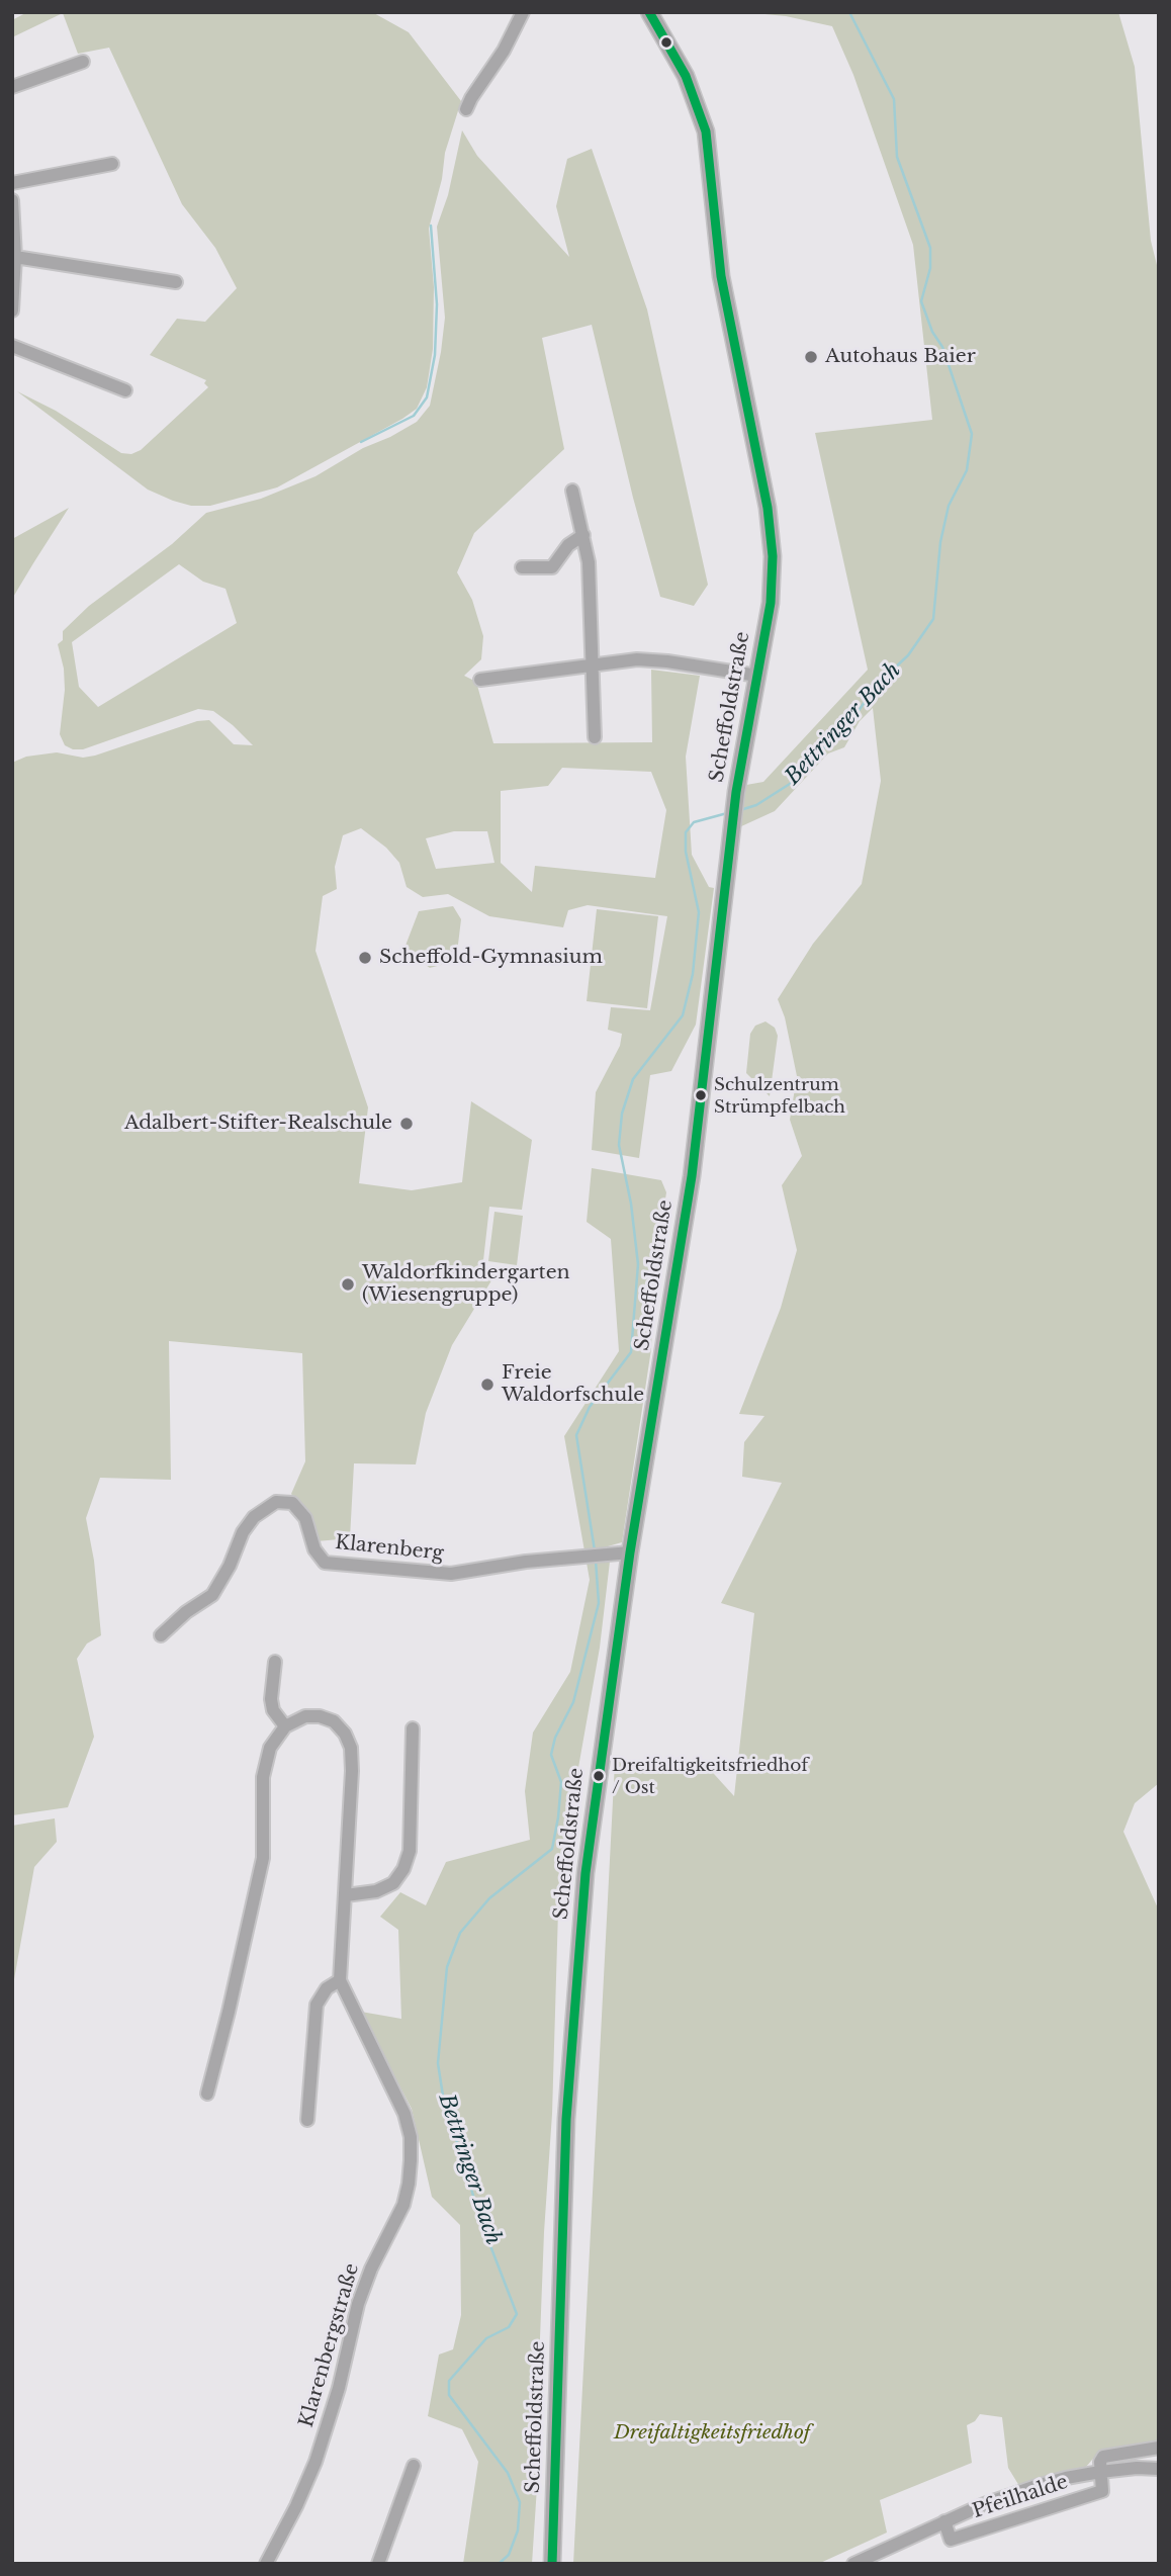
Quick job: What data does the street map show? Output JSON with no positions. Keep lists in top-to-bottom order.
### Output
{
  "streets": {
    "main road": ["Scheffoldstraße"],
    "street": ["Klarenberg", "Klarenbergstraße", "Pfeilhalde"]
  },
  "crossings": [
    ["Scheffoldstraße", "Klarenberg"]
  ],
  "water": ["Bettringer Bach"],
  "parks": ["Dreifaltigkeitsfriedhof"],
  "places": [
    "Autohaus Baier",
    "Scheffold-Gymnasium",
    "Schulzentrum Strümpfelbach",
    "Adalbert-Stifter-Realschule",
    "Waldorfkindergarten (Wiesengruppe)",
    "Freie Waldorfschule",
    "Dreifaltigkeitsfriedhof / Ost"
  ]
}
